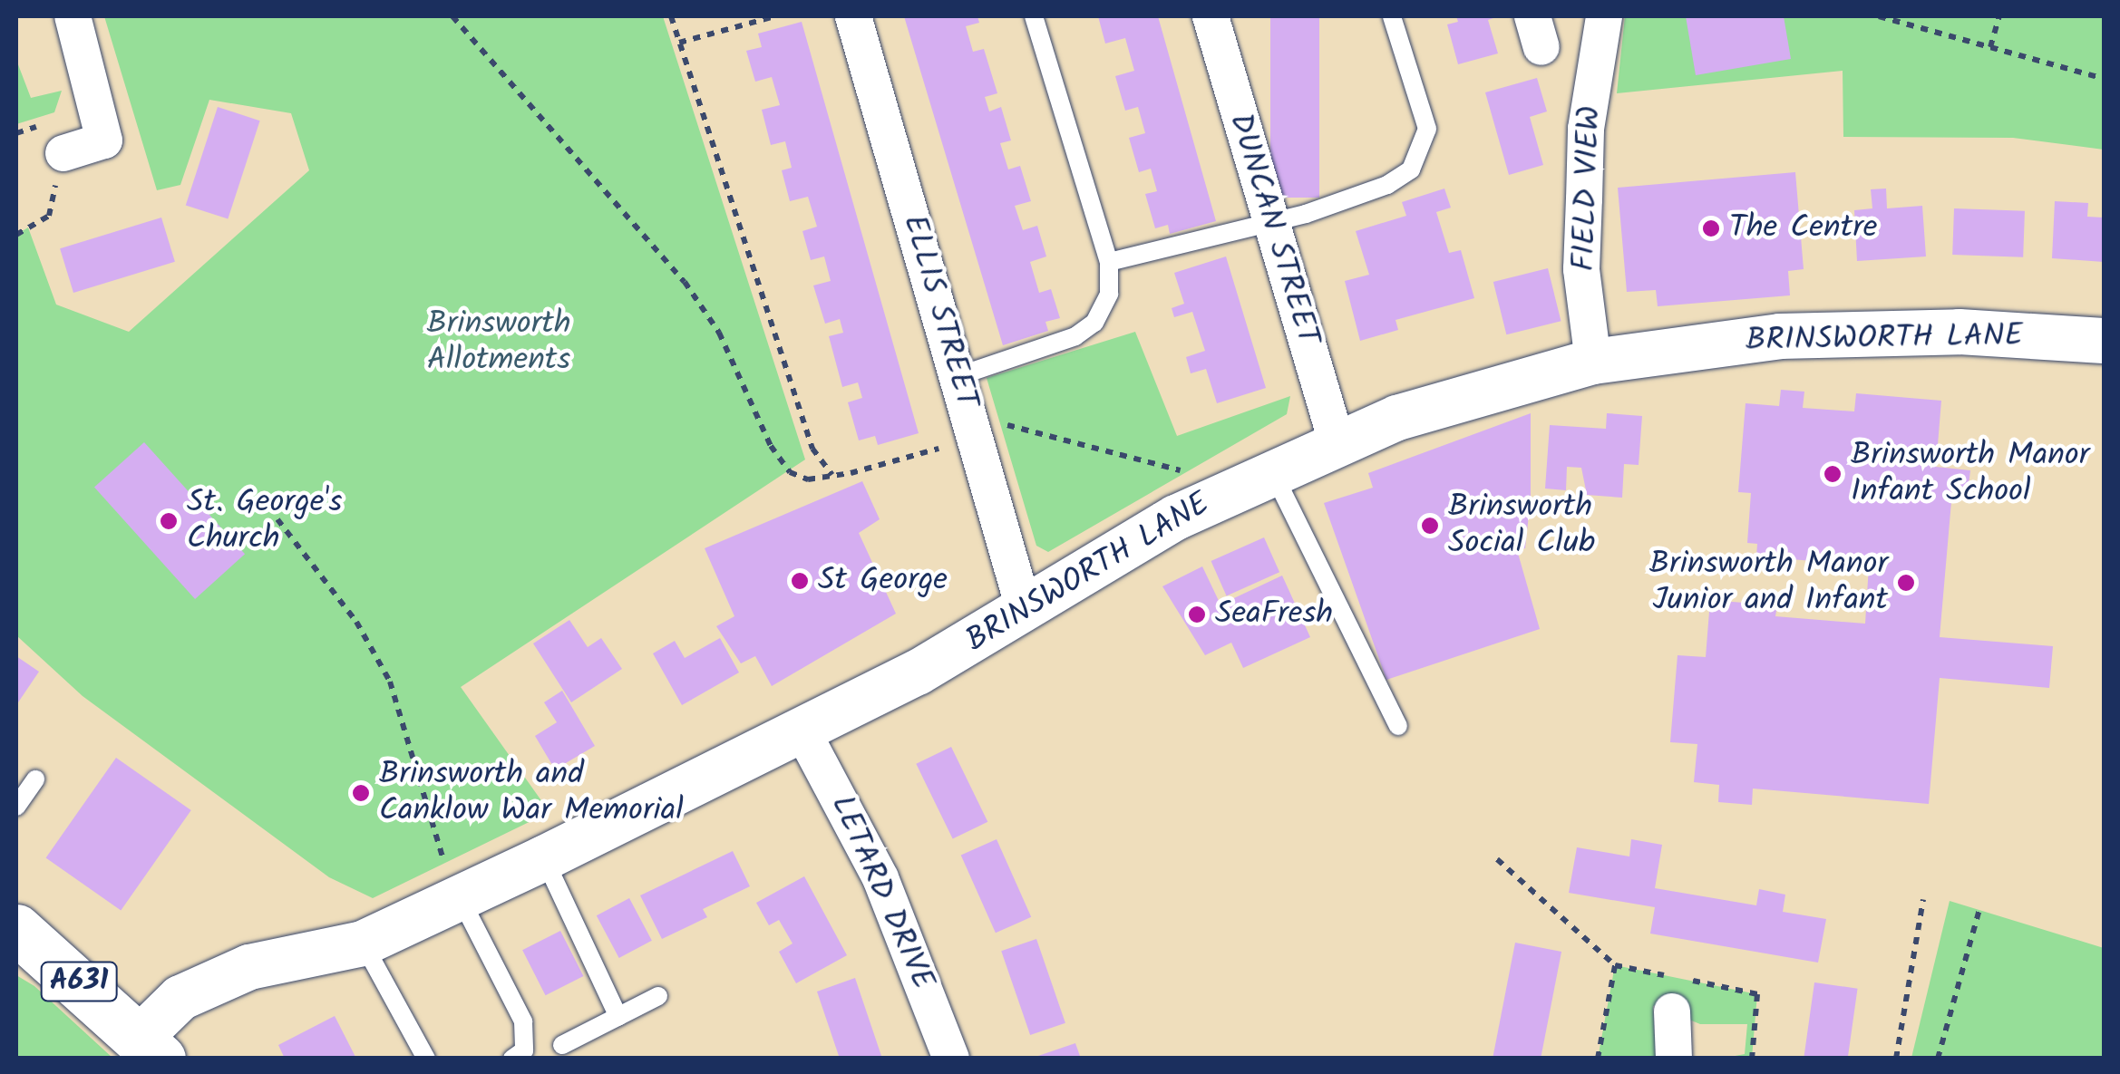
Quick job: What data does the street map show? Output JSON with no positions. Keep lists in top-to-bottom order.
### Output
{
  "streets": {
    "main road": ["A631"],
    "street": [
      "FIELD VIEW",
      "DUNCAN STREET",
      "ELLIS STREET",
      "BRINSWORTH LANE",
      "LETARD DRIVE"
    ]
  },
  "crossings": [
    ["FIELD VIEW", "BRINSWORTH LANE"],
    ["DUNCAN STREET", "BRINSWORTH LANE"],
    ["ELLIS STREET", "BRINSWORTH LANE"],
    ["BRINSWORTH LANE", "LETARD DRIVE"],
    ["BRINSWORTH LANE", "A631"]
  ],
  "parks": ["Brinsworth Allotments"],
  "places": [
    "The Centre",
    "Brinsworth Manor Infant School",
    "St. George's Church",
    "Brinsworth Social Club",
    "St George",
    "Brinsworth Manor Junior and Infant",
    "SeaFresh",
    "Brinsworth and Canklow War Memorial"
  ]
}
